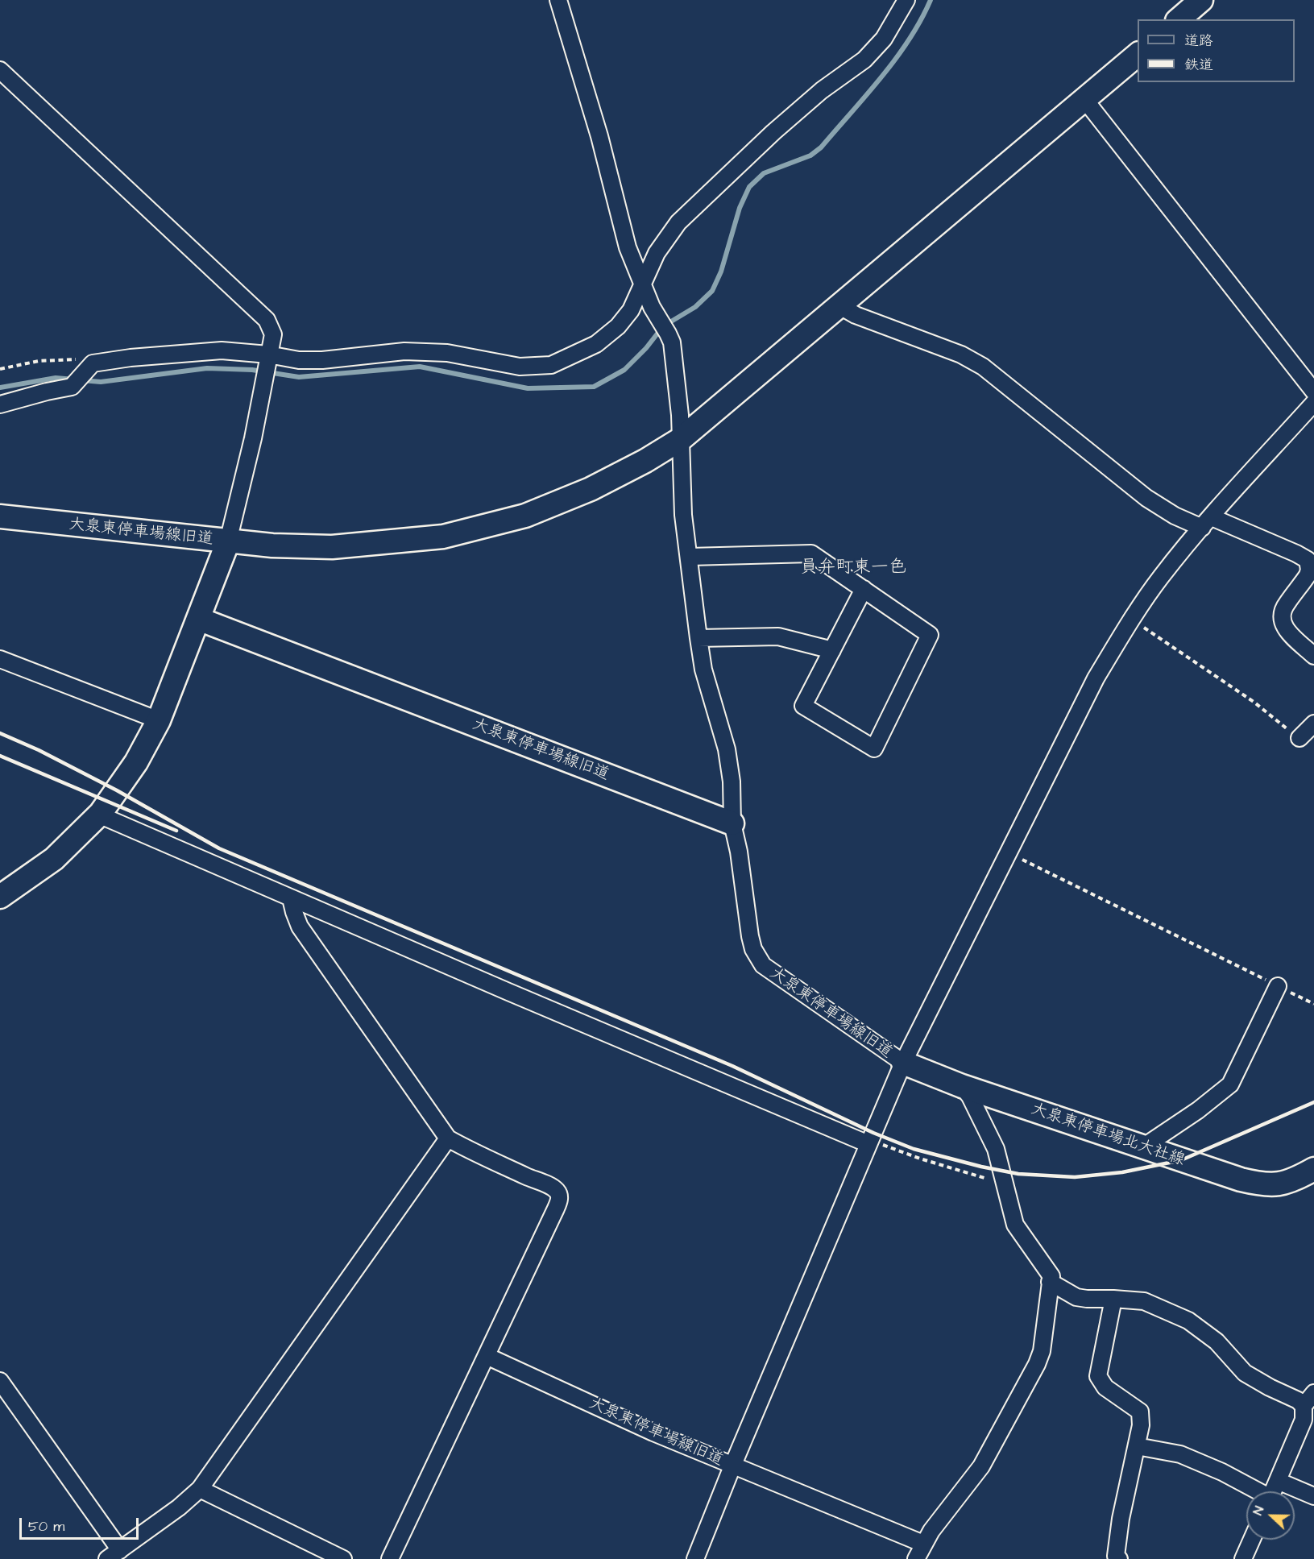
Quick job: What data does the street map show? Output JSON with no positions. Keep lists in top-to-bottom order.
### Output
{
  "streets": {
    "street": ["大泉東停車場線旧道", "大泉東停車場北大社線"]
  },
  "crossings": [
    ["大泉東停車場線旧道", "大泉東停車場北大社線"]
  ],
  "districts": ["員弁町東一色"],
  "legend": ["道路", "鉄道"],
  "scale_bar": "50 m",
  "north": "left"
}
